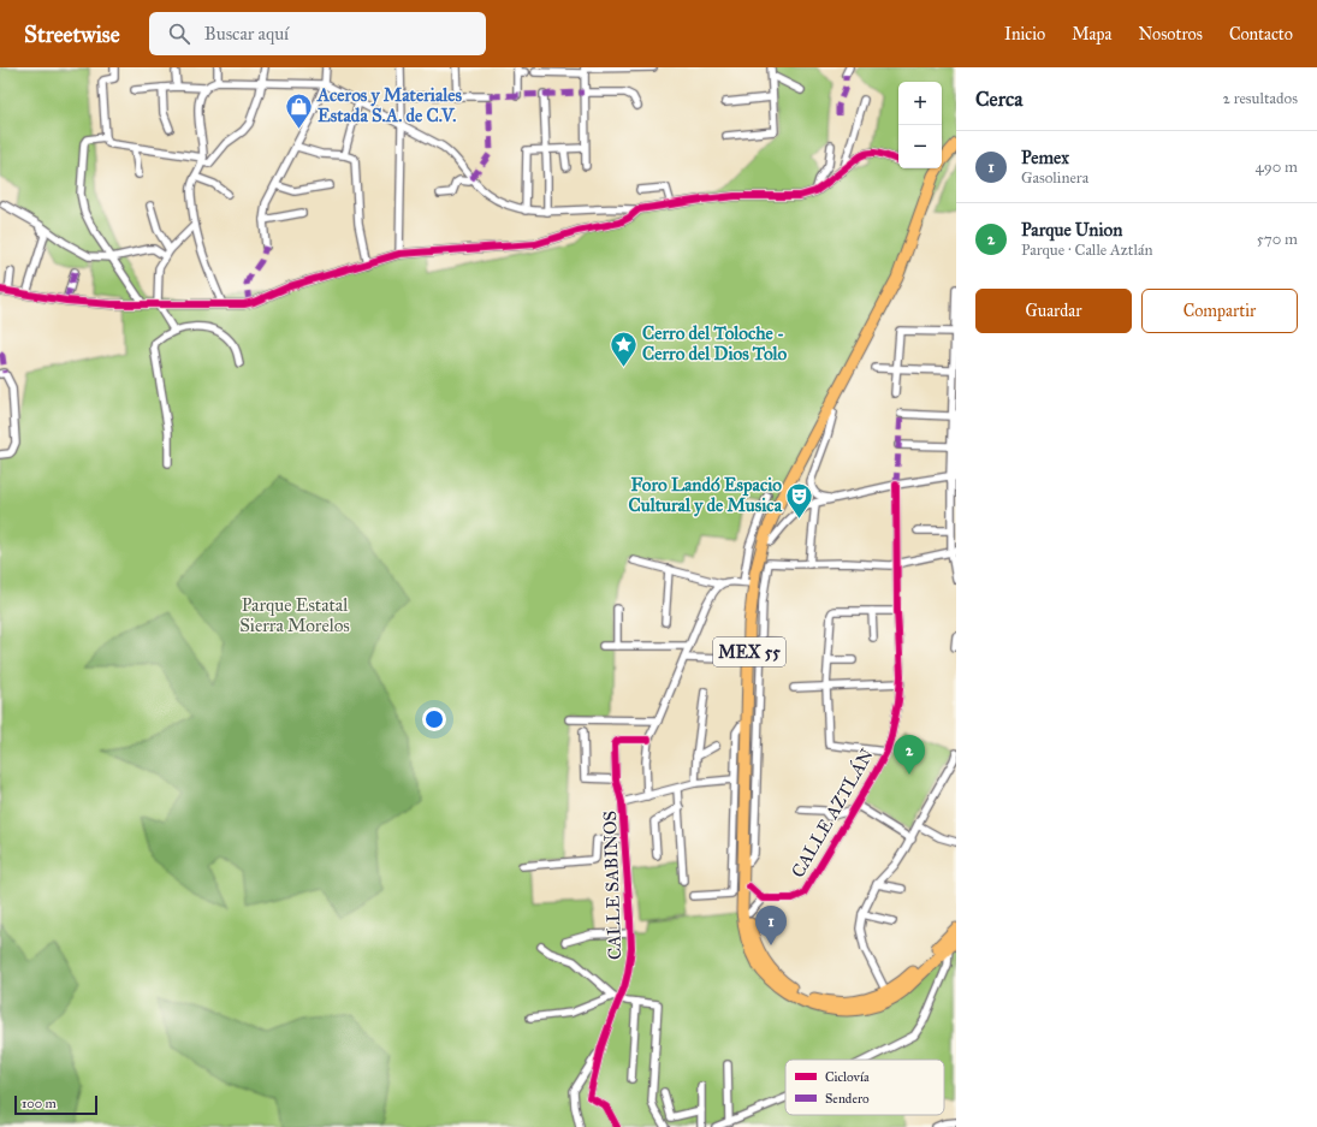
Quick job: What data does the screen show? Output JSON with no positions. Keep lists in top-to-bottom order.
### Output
{
  "streets": {
    "highway": ["MEX 55"],
    "street": ["CALLE AZTLÁN", "CALLE SABINOS"]
  },
  "parks": ["Parque Estatal Sierra Morelos"],
  "places": {
    "shop": ["Aceros y Materiales Estada S.A. de C.V."],
    "place": ["Cerro del Toloche - Cerro del Dios Tolo"],
    "theatre": ["Foro Landó Espacio Cultural y de Musica"]
  },
  "legend": ["Ciclovía", "Sendero"],
  "scale_bar": "100 m",
  "page": {
    "header": "Streetwise",
    "search": "Buscar aquí",
    "nav": [
      "Inicio",
      "Mapa",
      "Nosotros",
      "Contacto"
    ],
    "heading": ["Cerca", "2 resultados"],
    "map_buttons": ["+", "−"],
    "list": [
      {
        "mark": "1",
        "name": "Pemex",
        "note": "Gasolinera",
        "value": "490 m"
      },
      {
        "mark": "2",
        "name": "Parque Union",
        "note": "Parque · Calle Aztlán",
        "value": "570 m"
      }
    ],
    "buttons": ["Guardar", "Compartir"],
    "pins": ["2", "1"],
    "scale": "100 m"
  }
}
